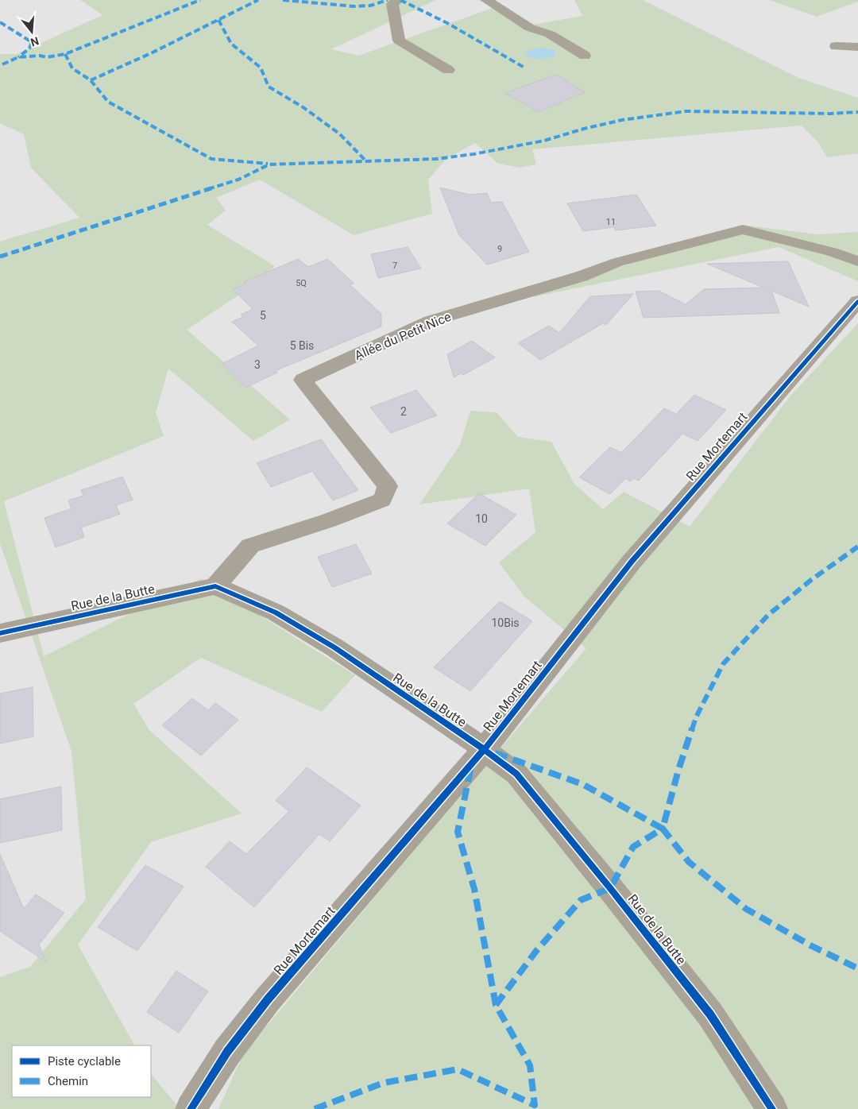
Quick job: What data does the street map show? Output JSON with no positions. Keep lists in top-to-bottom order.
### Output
{
  "streets": {
    "street": ["Allée du Petit Nice", "Rue Mortemart", "Rue de la Butte"]
  },
  "crossings": [
    ["Allée du Petit Nice", "Rue de la Butte"],
    ["Rue Mortemart", "Rue de la Butte"]
  ],
  "house_numbers": [
    "11",
    "9",
    "7",
    "5Q",
    "5",
    "5 Bis",
    "3",
    "2",
    "10",
    "10Bis"
  ],
  "legend": ["Piste cyclable", "Chemin"],
  "north": "bottom"
}
